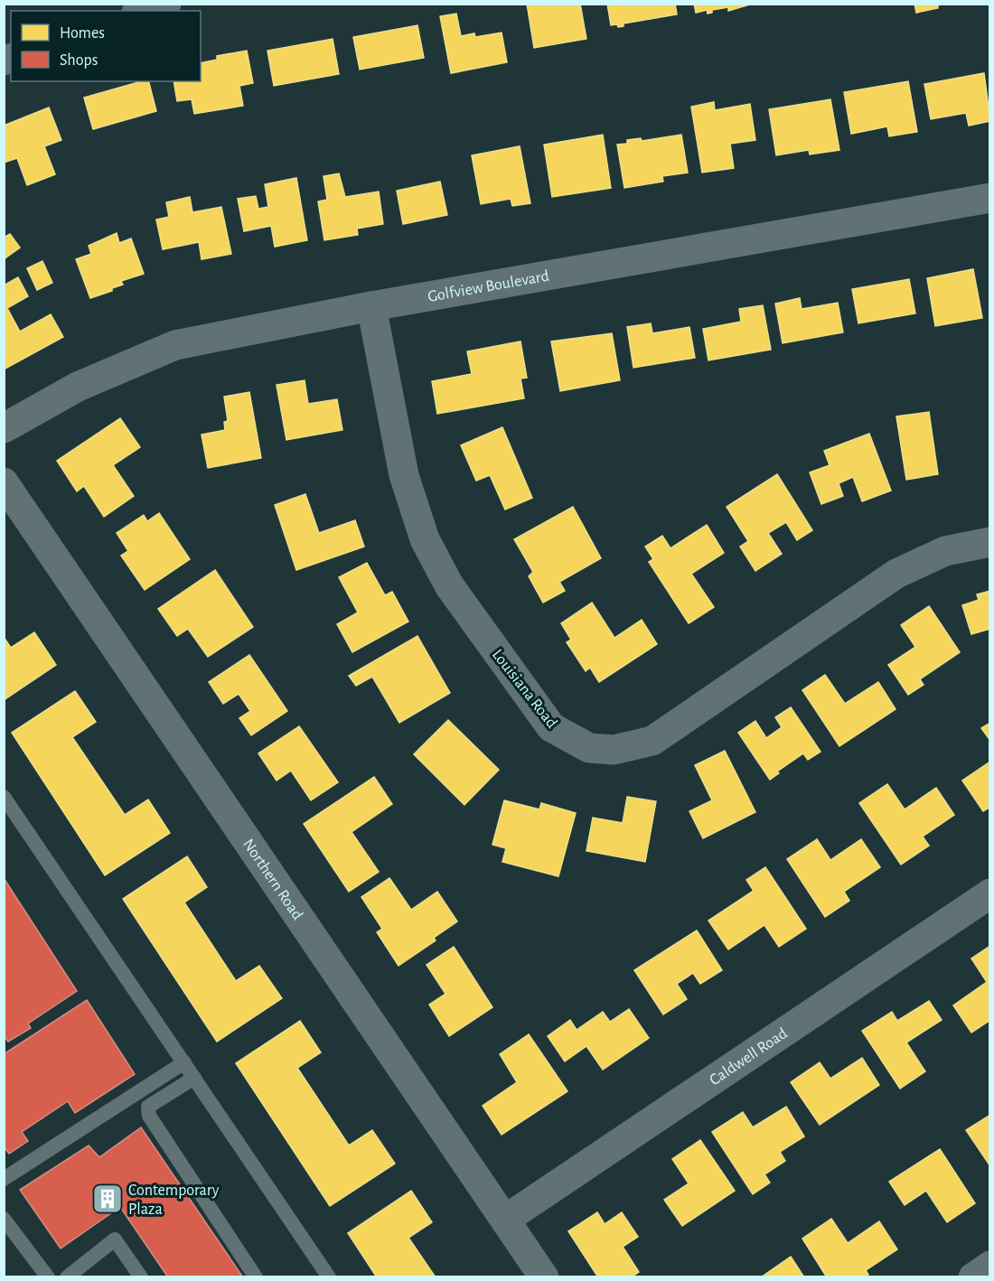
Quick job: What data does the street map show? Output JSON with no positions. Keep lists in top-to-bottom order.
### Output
{
  "streets": {
    "street": [
      "Golfview Boulevard",
      "Louisiana Road",
      "Northern Road",
      "Caldwell Road"
    ]
  },
  "crossings": [
    ["Golfview Boulevard", "Louisiana Road"],
    ["Northern Road", "Caldwell Road"]
  ],
  "places": {
    "building": ["Contemporary Plaza"]
  },
  "legend": ["Homes", "Shops"]
}
